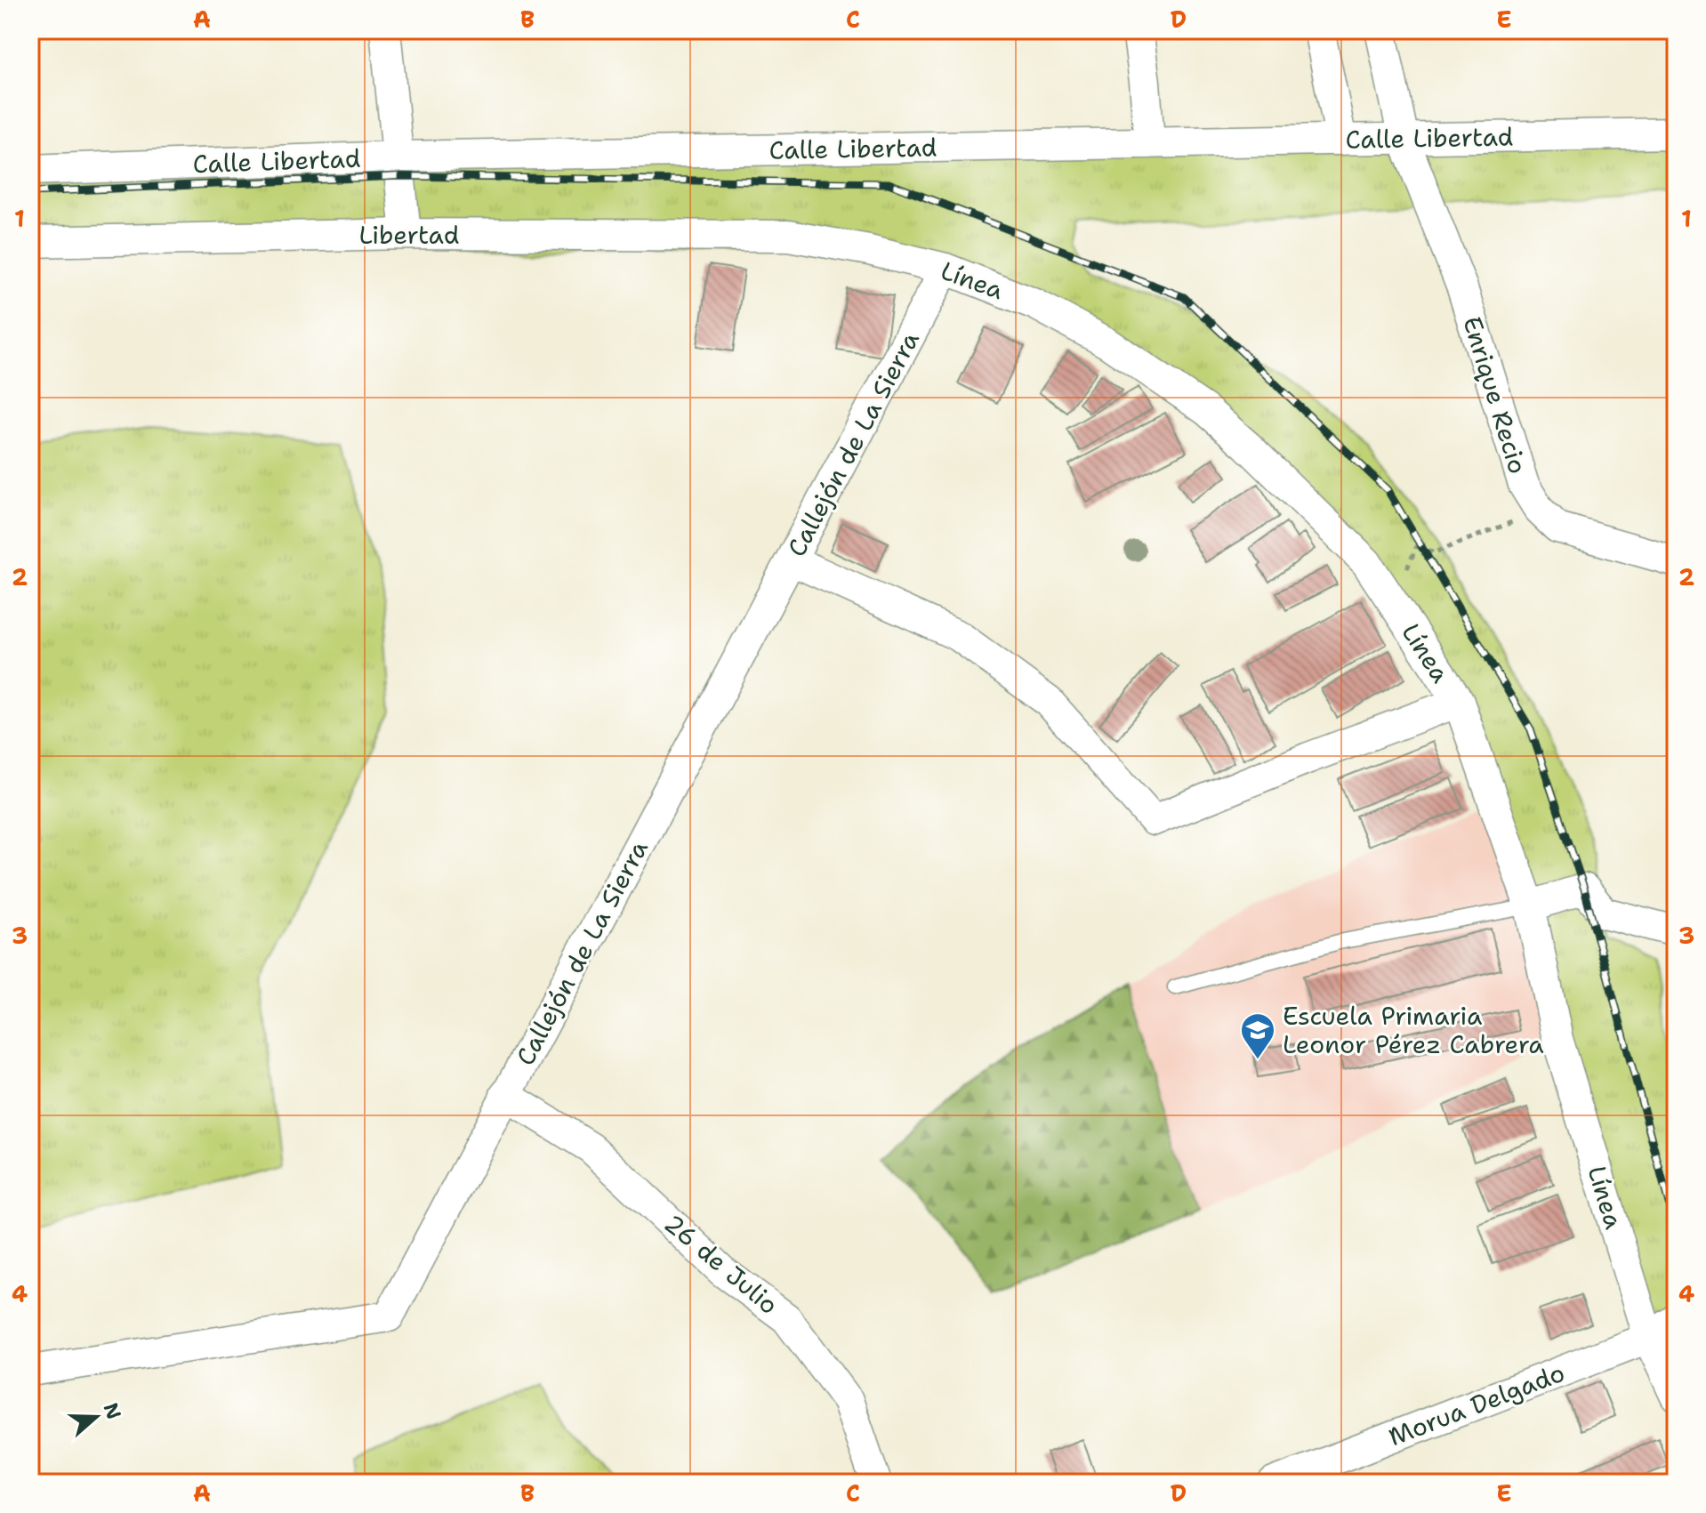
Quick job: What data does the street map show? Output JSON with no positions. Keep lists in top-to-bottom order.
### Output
{
  "streets": {
    "street": [
      "Calle Libertad",
      "Libertad",
      "Línea",
      "Enrique Recio",
      "Callejón de La Sierra",
      "26 de Julio",
      "Morua Delgado"
    ]
  },
  "crossings": [
    ["Calle Libertad", "Enrique Recio"],
    ["Libertad", "Línea"],
    ["Línea", "Callejón de La Sierra"],
    ["Línea", "Morua Delgado"],
    ["Callejón de La Sierra", "26 de Julio"]
  ],
  "places": {
    "school or university": ["Escuela Primaria Leonor Pérez Cabrera"]
  },
  "north": "right",
  "grid": {
    "columns": [
      "A",
      "B",
      "C",
      "D",
      "E"
    ],
    "rows": [
      "1",
      "2",
      "3",
      "4"
    ]
  }
}
